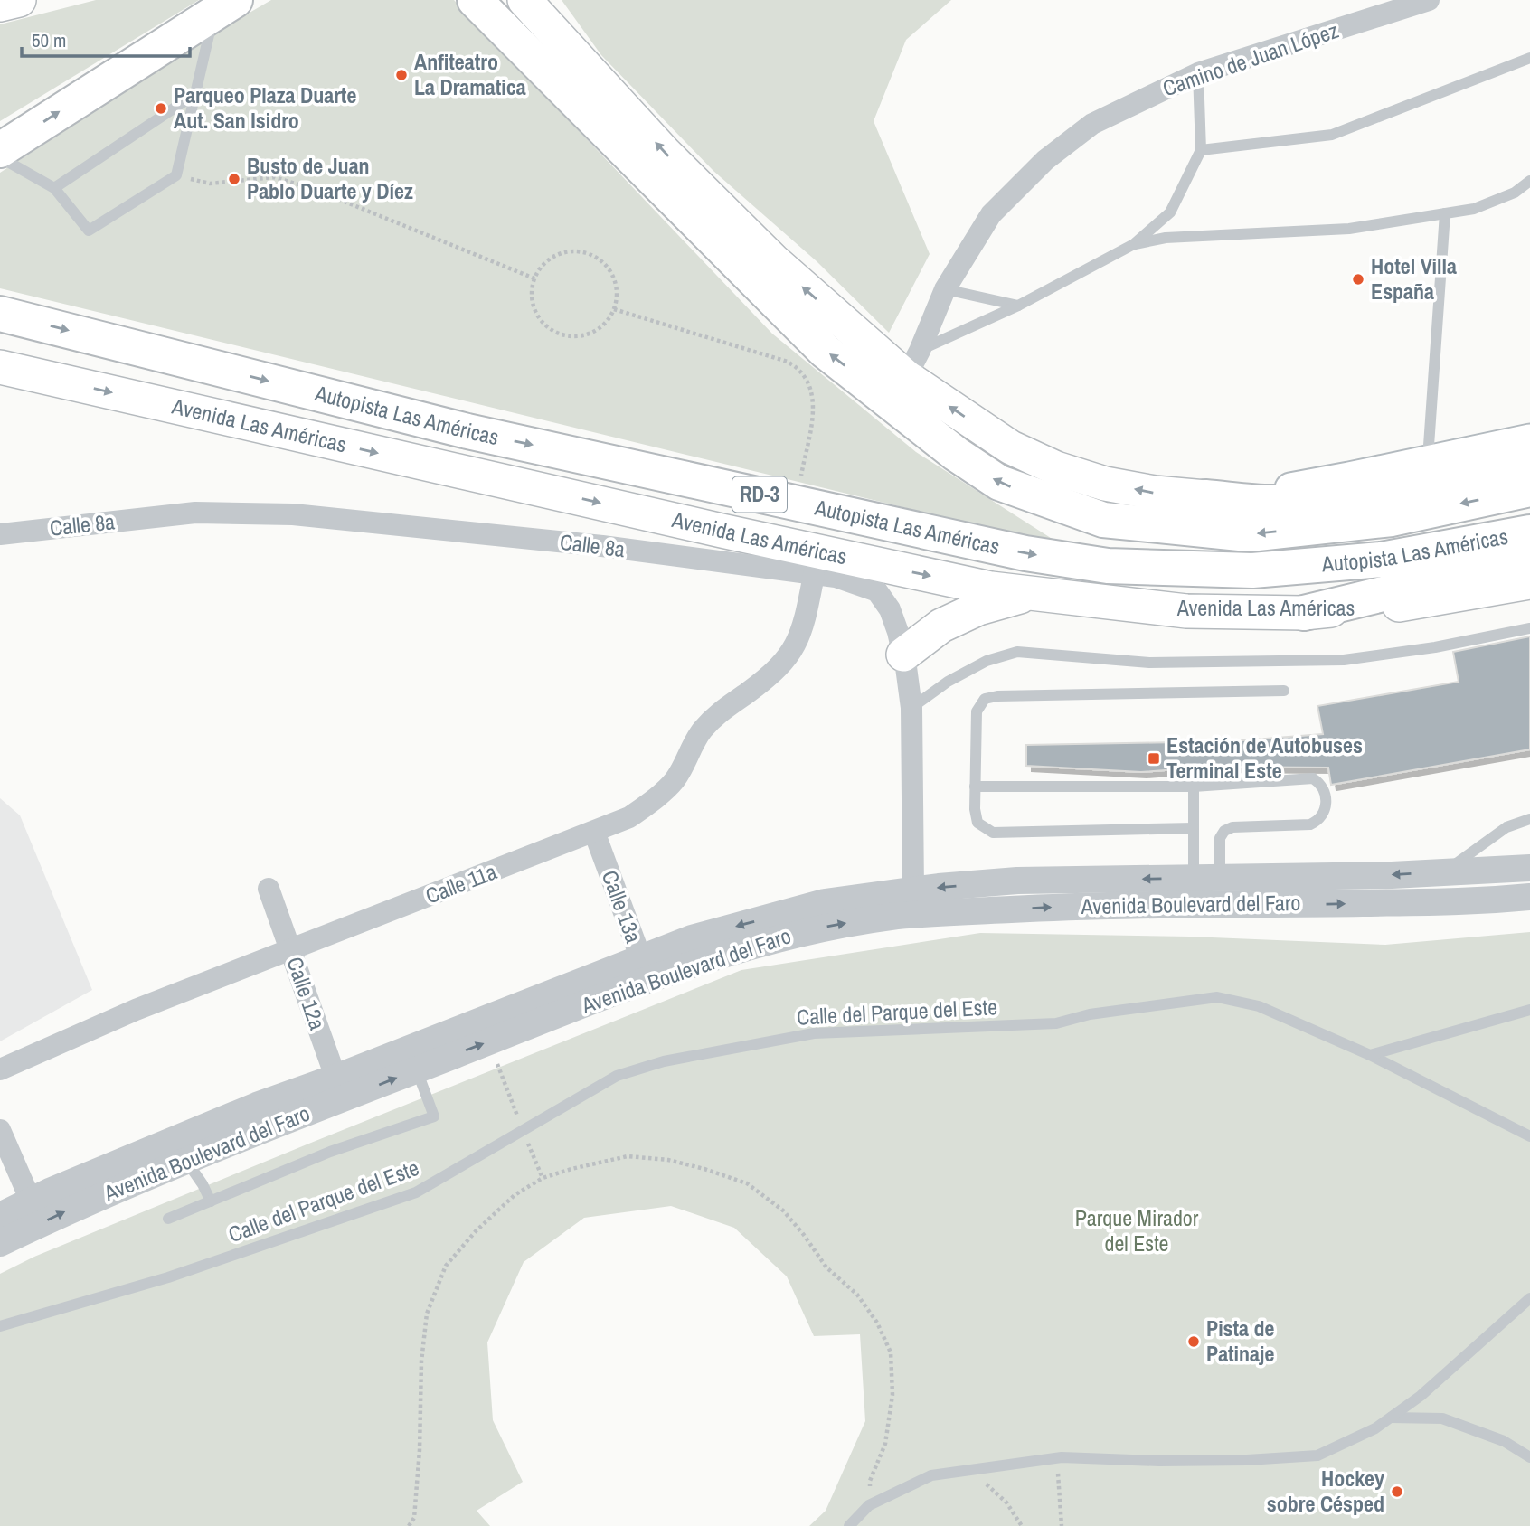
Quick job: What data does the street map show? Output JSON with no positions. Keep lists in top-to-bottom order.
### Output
{
  "streets": {
    "highway": ["Autopista Las Américas", "RD-3"],
    "main road": ["Avenida Las Américas"],
    "street": [
      "Camino de Juan López",
      "Calle 8a",
      "Calle 11a",
      "Avenida Boulevard del Faro",
      "Calle 13a",
      "Calle 12a"
    ],
    "lane": ["Calle del Parque del Este"]
  },
  "crossings": [
    ["Avenida Las Américas", "Calle 8a"],
    ["Calle 8a", "Calle 11a"],
    ["Calle 11a", "Calle 13a"],
    ["Calle 11a", "Calle 12a"],
    ["Avenida Boulevard del Faro", "Calle 13a"],
    ["Avenida Boulevard del Faro", "Calle 12a"]
  ],
  "one_way": ["Avenida Las Américas"],
  "parks": ["Parque Mirador del Este"],
  "places": {
    "other": [
      "Anfiteatro La Dramatica",
      "Parqueo Plaza Duarte Aut. San Isidro",
      "Busto de Juan Pablo Duarte y Díez",
      "Hotel Villa España",
      "Pista de Patinaje",
      "Hockey sobre Césped"
    ],
    "transit": ["Estación de Autobuses Terminal Este"]
  },
  "scale_bar": "50 m"
}
